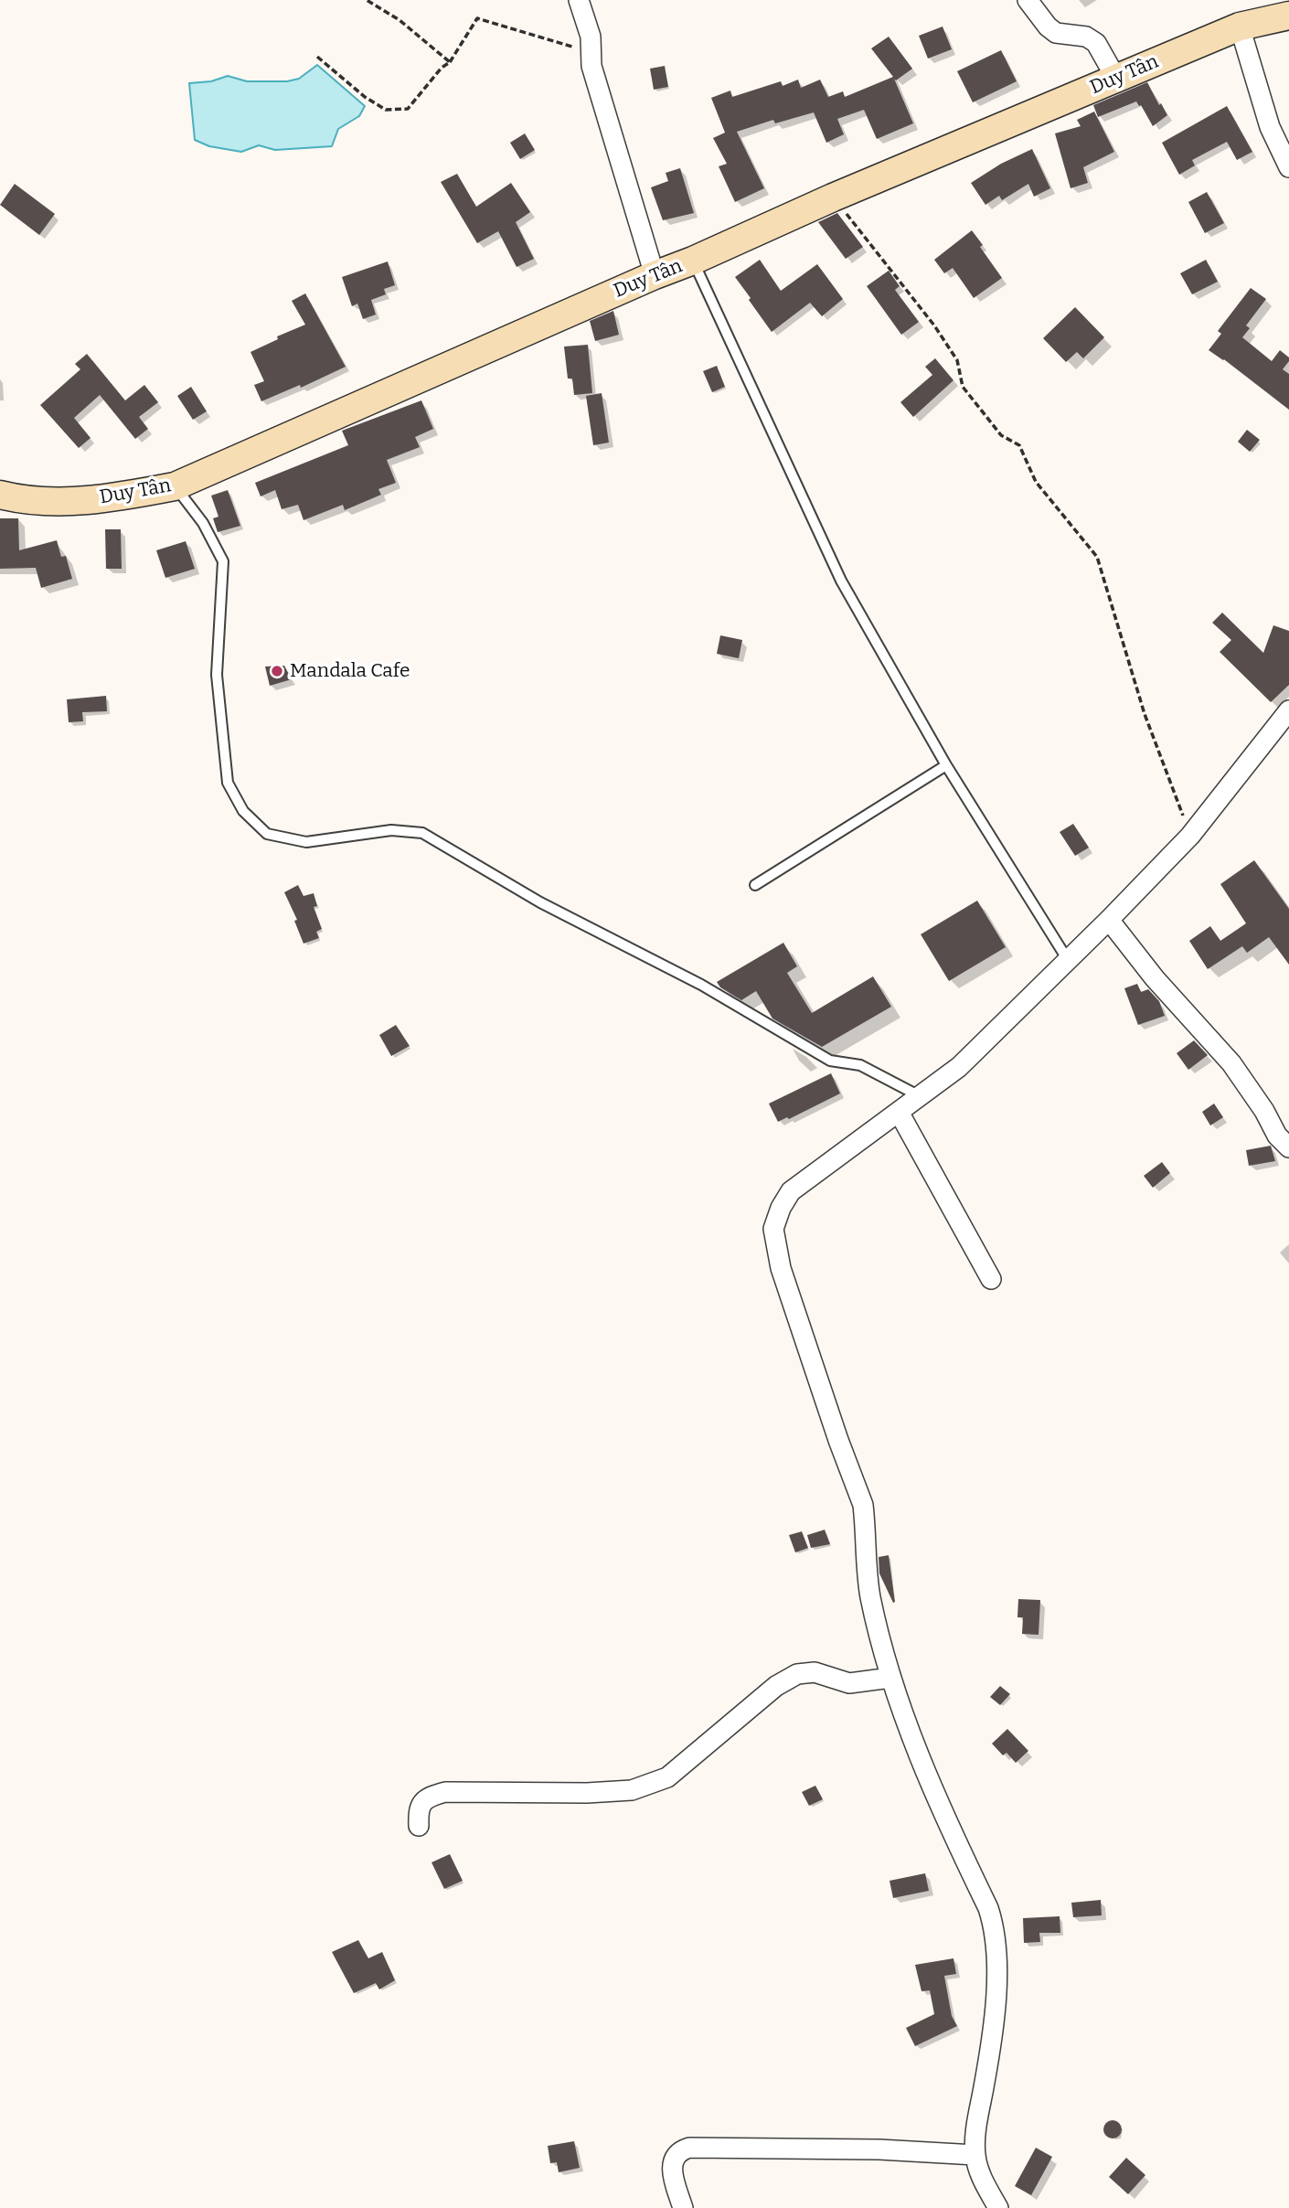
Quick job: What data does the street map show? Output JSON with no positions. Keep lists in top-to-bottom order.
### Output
{
  "streets": {
    "street": ["Duy Tân"]
  },
  "places": ["Mandala Cafe"]
}
